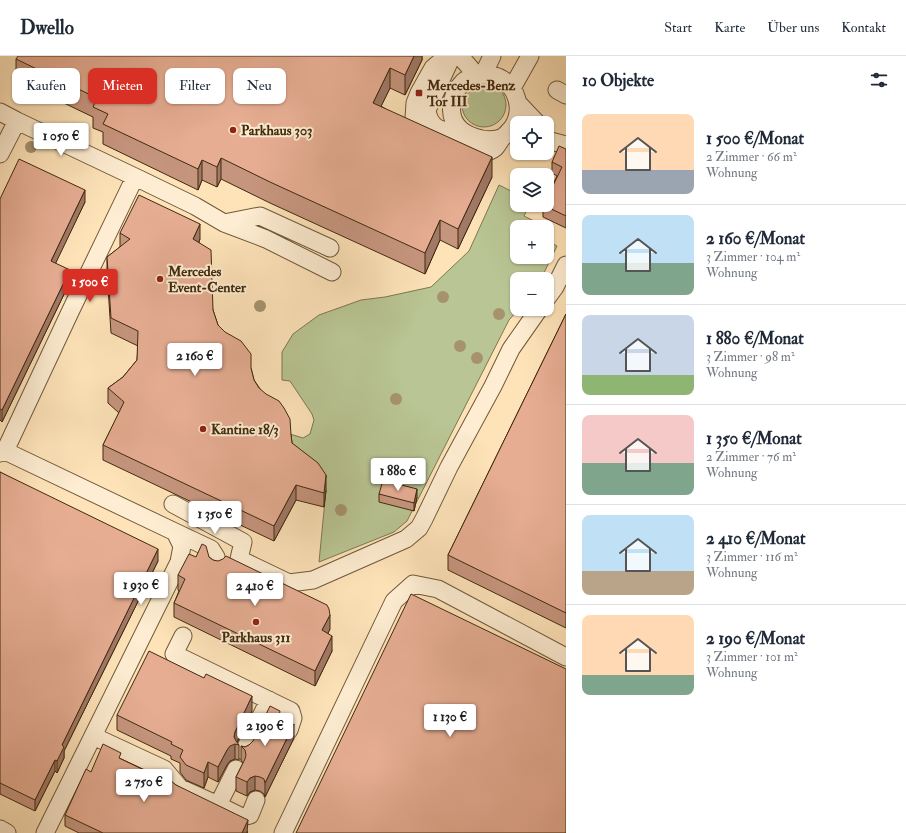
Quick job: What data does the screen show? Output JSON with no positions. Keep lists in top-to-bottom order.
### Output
{
  "places": {
    "transit": ["Mercedes-Benz Tor III"],
    "other": [
      "Parkhaus 303",
      "Mercedes Event-Center",
      "Kantine 18/3",
      "Parkhaus 311"
    ]
  },
  "page": {
    "header": "Dwello",
    "nav": [
      "Start",
      "Karte",
      "Über uns",
      "Kontakt"
    ],
    "heading": "10 Objekte",
    "chip": [
      "Kaufen",
      "Mieten",
      "Filter",
      "Neu"
    ],
    "list": [
      {
        "name": "1 500 €/Monat",
        "note": "2 Zimmer · 66 m² · Wohnung"
      },
      {
        "name": "2 160 €/Monat",
        "note": "3 Zimmer · 104 m² · Wohnung"
      },
      {
        "name": "1 880 €/Monat",
        "note": "3 Zimmer · 98 m² · Wohnung"
      },
      {
        "name": "1 350 €/Monat",
        "note": "2 Zimmer · 76 m² · Wohnung"
      },
      {
        "name": "2 410 €/Monat",
        "note": "3 Zimmer · 116 m² · Wohnung"
      },
      {
        "name": "2 190 €/Monat",
        "note": "3 Zimmer · 101 m² · Wohnung"
      }
    ],
    "map_buttons": ["+", "−"],
    "price": [
      "1 050 €",
      "1 500 €",
      "2 160 €",
      "1 880 €",
      "1 350 €",
      "1 930 €",
      "2 410 €",
      "1 130 €",
      "2 190 €",
      "2 750 €"
    ]
  }
}
